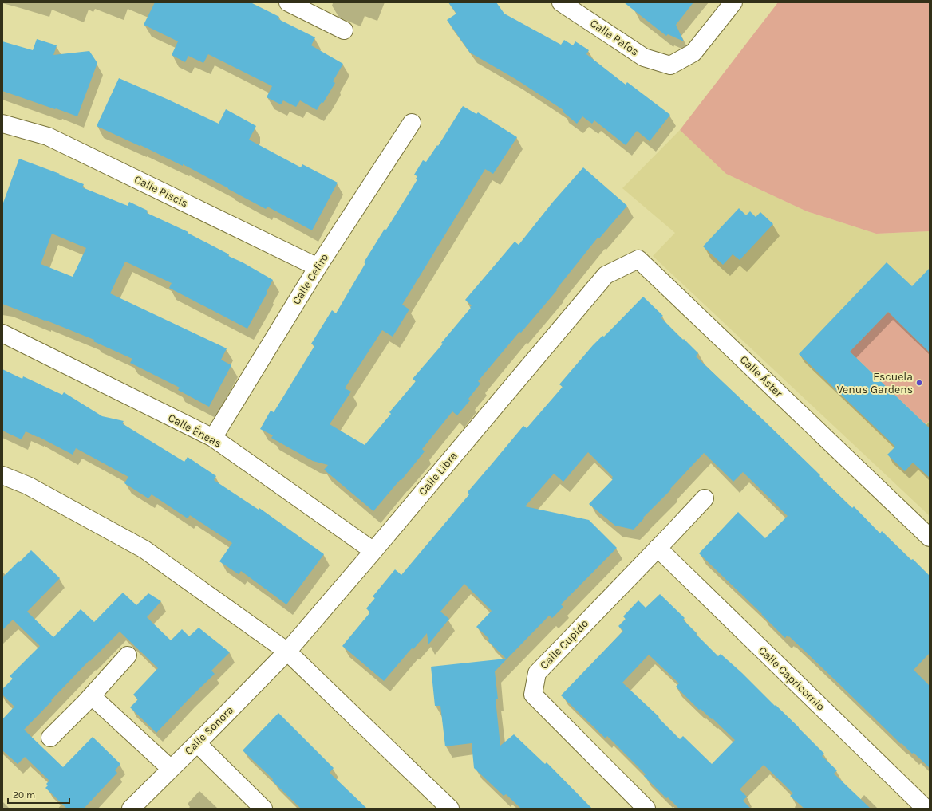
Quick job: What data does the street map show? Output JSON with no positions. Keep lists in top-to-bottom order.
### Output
{
  "streets": {
    "street": [
      "Calle Pafos",
      "Calle Piscis",
      "Calle Cefiro",
      "Calle Áster",
      "Calle Éneas",
      "Calle Libra",
      "Calle Cupido",
      "Calle Capricornio",
      "Calle Sonora"
    ]
  },
  "crossings": [
    ["Calle Piscis", "Calle Cefiro"],
    ["Calle Cefiro", "Calle Éneas"],
    ["Calle Áster", "Calle Libra"],
    ["Calle Éneas", "Calle Libra"],
    ["Calle Libra", "Calle Sonora"],
    ["Calle Cupido", "Calle Capricornio"]
  ],
  "places": ["Escuela Venus Gardens"],
  "scale_bar": "20 m"
}
